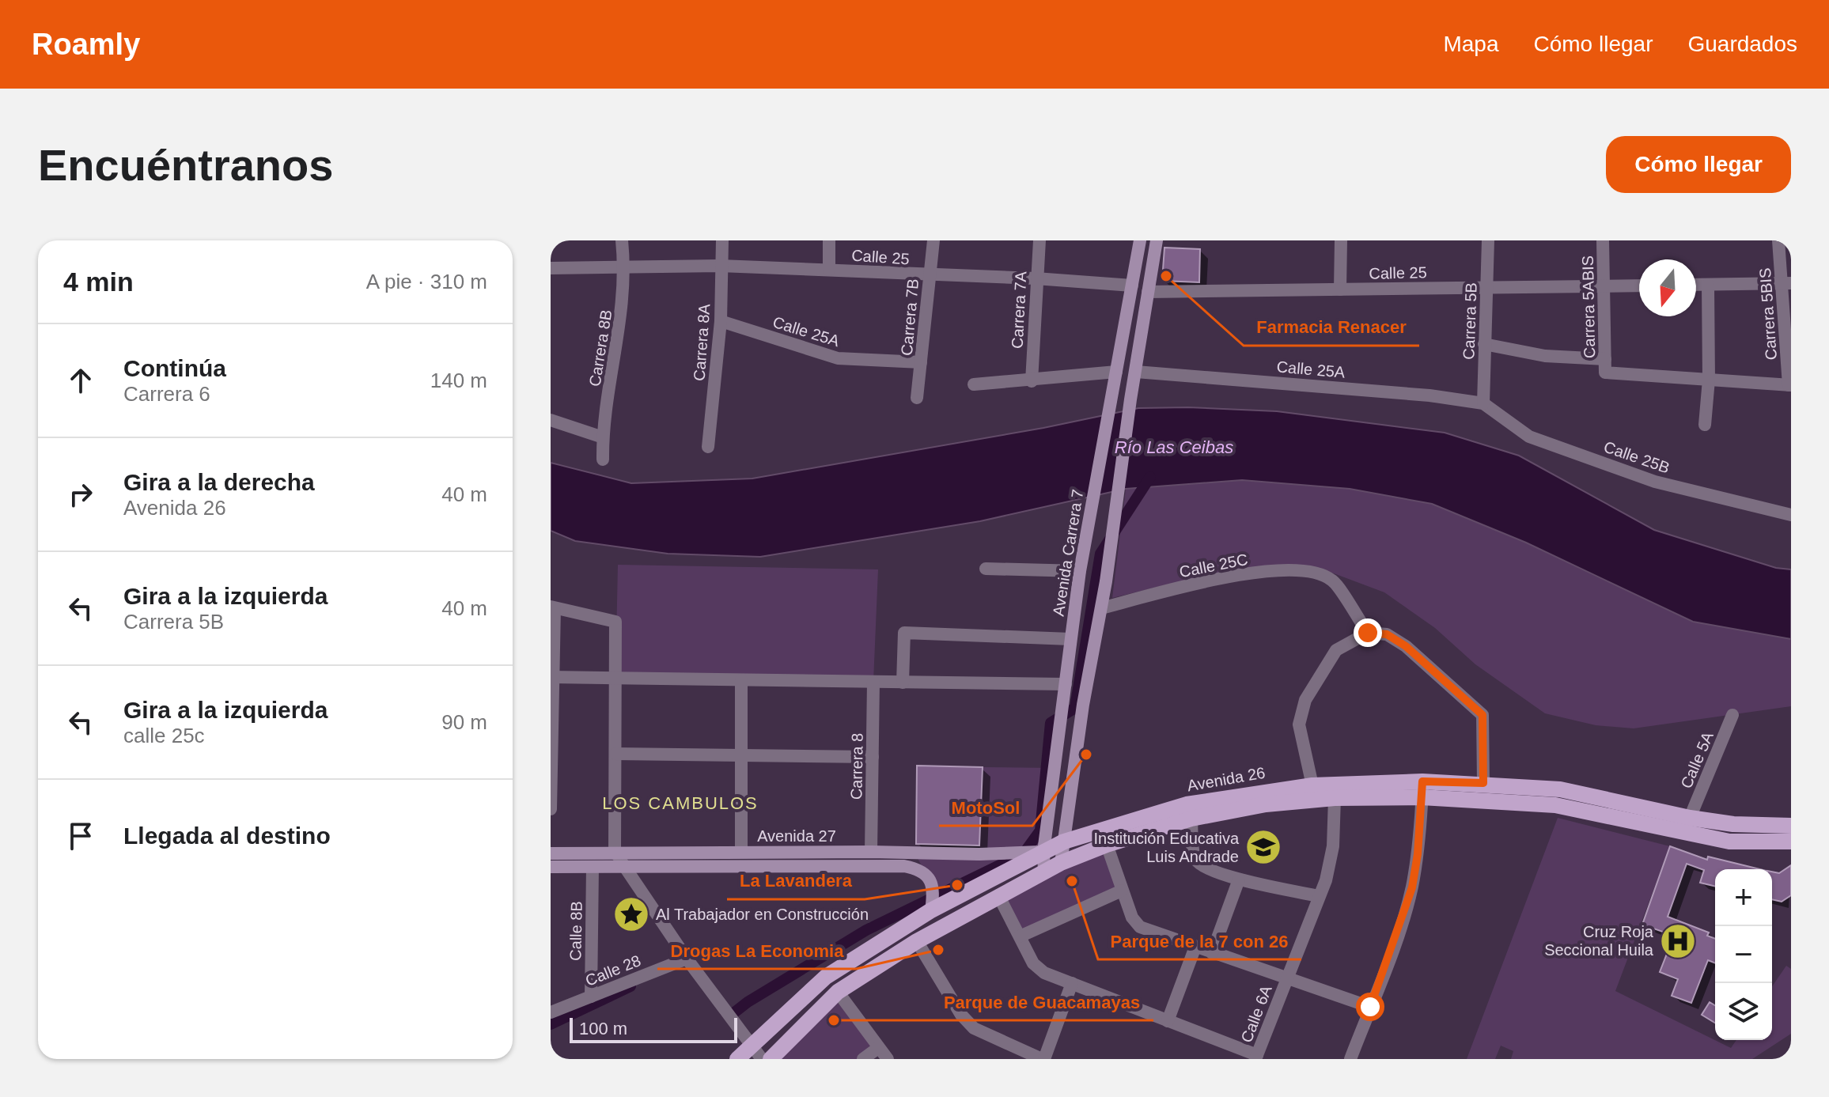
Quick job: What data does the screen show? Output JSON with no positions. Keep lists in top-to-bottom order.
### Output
{
  "streets": {
    "main road": ["Avenida Carrera 7", "Avenida 26", "Avenida 27"],
    "street": [
      "Calle 25",
      "Carrera 5ABIS",
      "Carrera 7A",
      "Carrera 5BIS",
      "Carrera 7B",
      "Carrera 5B",
      "Calle 25A",
      "Carrera 8A",
      "Carrera 8B",
      "Calle 25B",
      "Calle 25C",
      "Calle 5A",
      "Carrera 8",
      "Calle 8B",
      "Calle 28",
      "Calle 6A"
    ]
  },
  "crossings": [
    ["Calle 25", "Carrera 5ABIS"],
    ["Calle 25", "Carrera 7A"],
    ["Calle 25", "Carrera 7B"],
    ["Calle 25", "Carrera 5B"],
    ["Calle 25", "Carrera 8A"],
    ["Calle 25", "Carrera 8B"],
    ["Calle 25", "Avenida Carrera 7"],
    ["Carrera 7B", "Calle 25A"],
    ["Carrera 5B", "Calle 25A"],
    ["Carrera 5B", "Calle 25B"],
    ["Calle 25A", "Carrera 8A"],
    ["Calle 25A", "Calle 25B"],
    ["Avenida Carrera 7", "Avenida 26"],
    ["Avenida Carrera 7", "Avenida 27"],
    ["Calle 25C", "Avenida 26"],
    ["Calle 5A", "Avenida 26"],
    ["Carrera 8", "Avenida 27"],
    ["Avenida 26", "Avenida 27"],
    ["Avenida 26", "Calle 6A"],
    ["Avenida 27", "Calle 8B"],
    ["Calle 8B", "Calle 28"]
  ],
  "districts": ["LOS CAMBULOS"],
  "water": ["Río Las Ceibas"],
  "places": {
    "other": [
      "Farmacia Renacer",
      "MotoSol",
      "Parque de la 7 con 26",
      "La Lavandera",
      "Drogas La Economia",
      "Parque de Guacamayas"
    ],
    "school or university": ["Institución Educativa Luis Andrade"],
    "place": ["Al Trabajador en Construcción"],
    "hospital": ["Cruz Roja Seccional Huila"]
  },
  "scale_bar": "100 m",
  "north": "bottom",
  "page": {
    "header": "Roamly",
    "nav": ["Mapa", "Cómo llegar", "Guardados"],
    "buttons": "Cómo llegar",
    "title": "Encuéntranos",
    "heading": ["4 min", "A pie · 310 m"],
    "list": [
      ["Continúa", "Carrera 6", "140 m"],
      ["Gira a la derecha", "Avenida 26", "40 m"],
      ["Gira a la izquierda", "Carrera 5B", "40 m"],
      ["Gira a la izquierda", "calle 25c", "90 m"],
      "Llegada al destino"
    ],
    "map_buttons": ["+", "−"],
    "scale": "100 m"
  }
}
